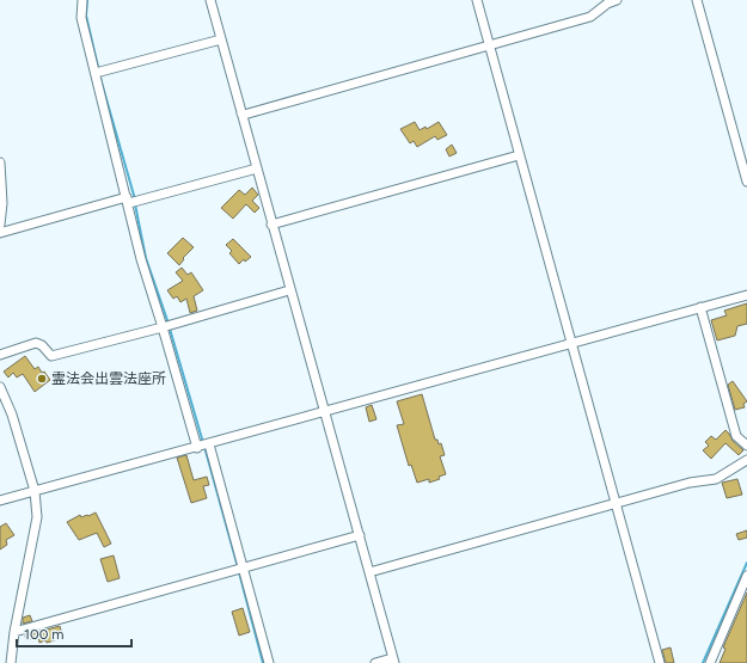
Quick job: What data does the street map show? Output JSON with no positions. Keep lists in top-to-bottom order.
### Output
{
  "places": ["霊法会出雲法座所"],
  "scale_bar": "100 m"
}
